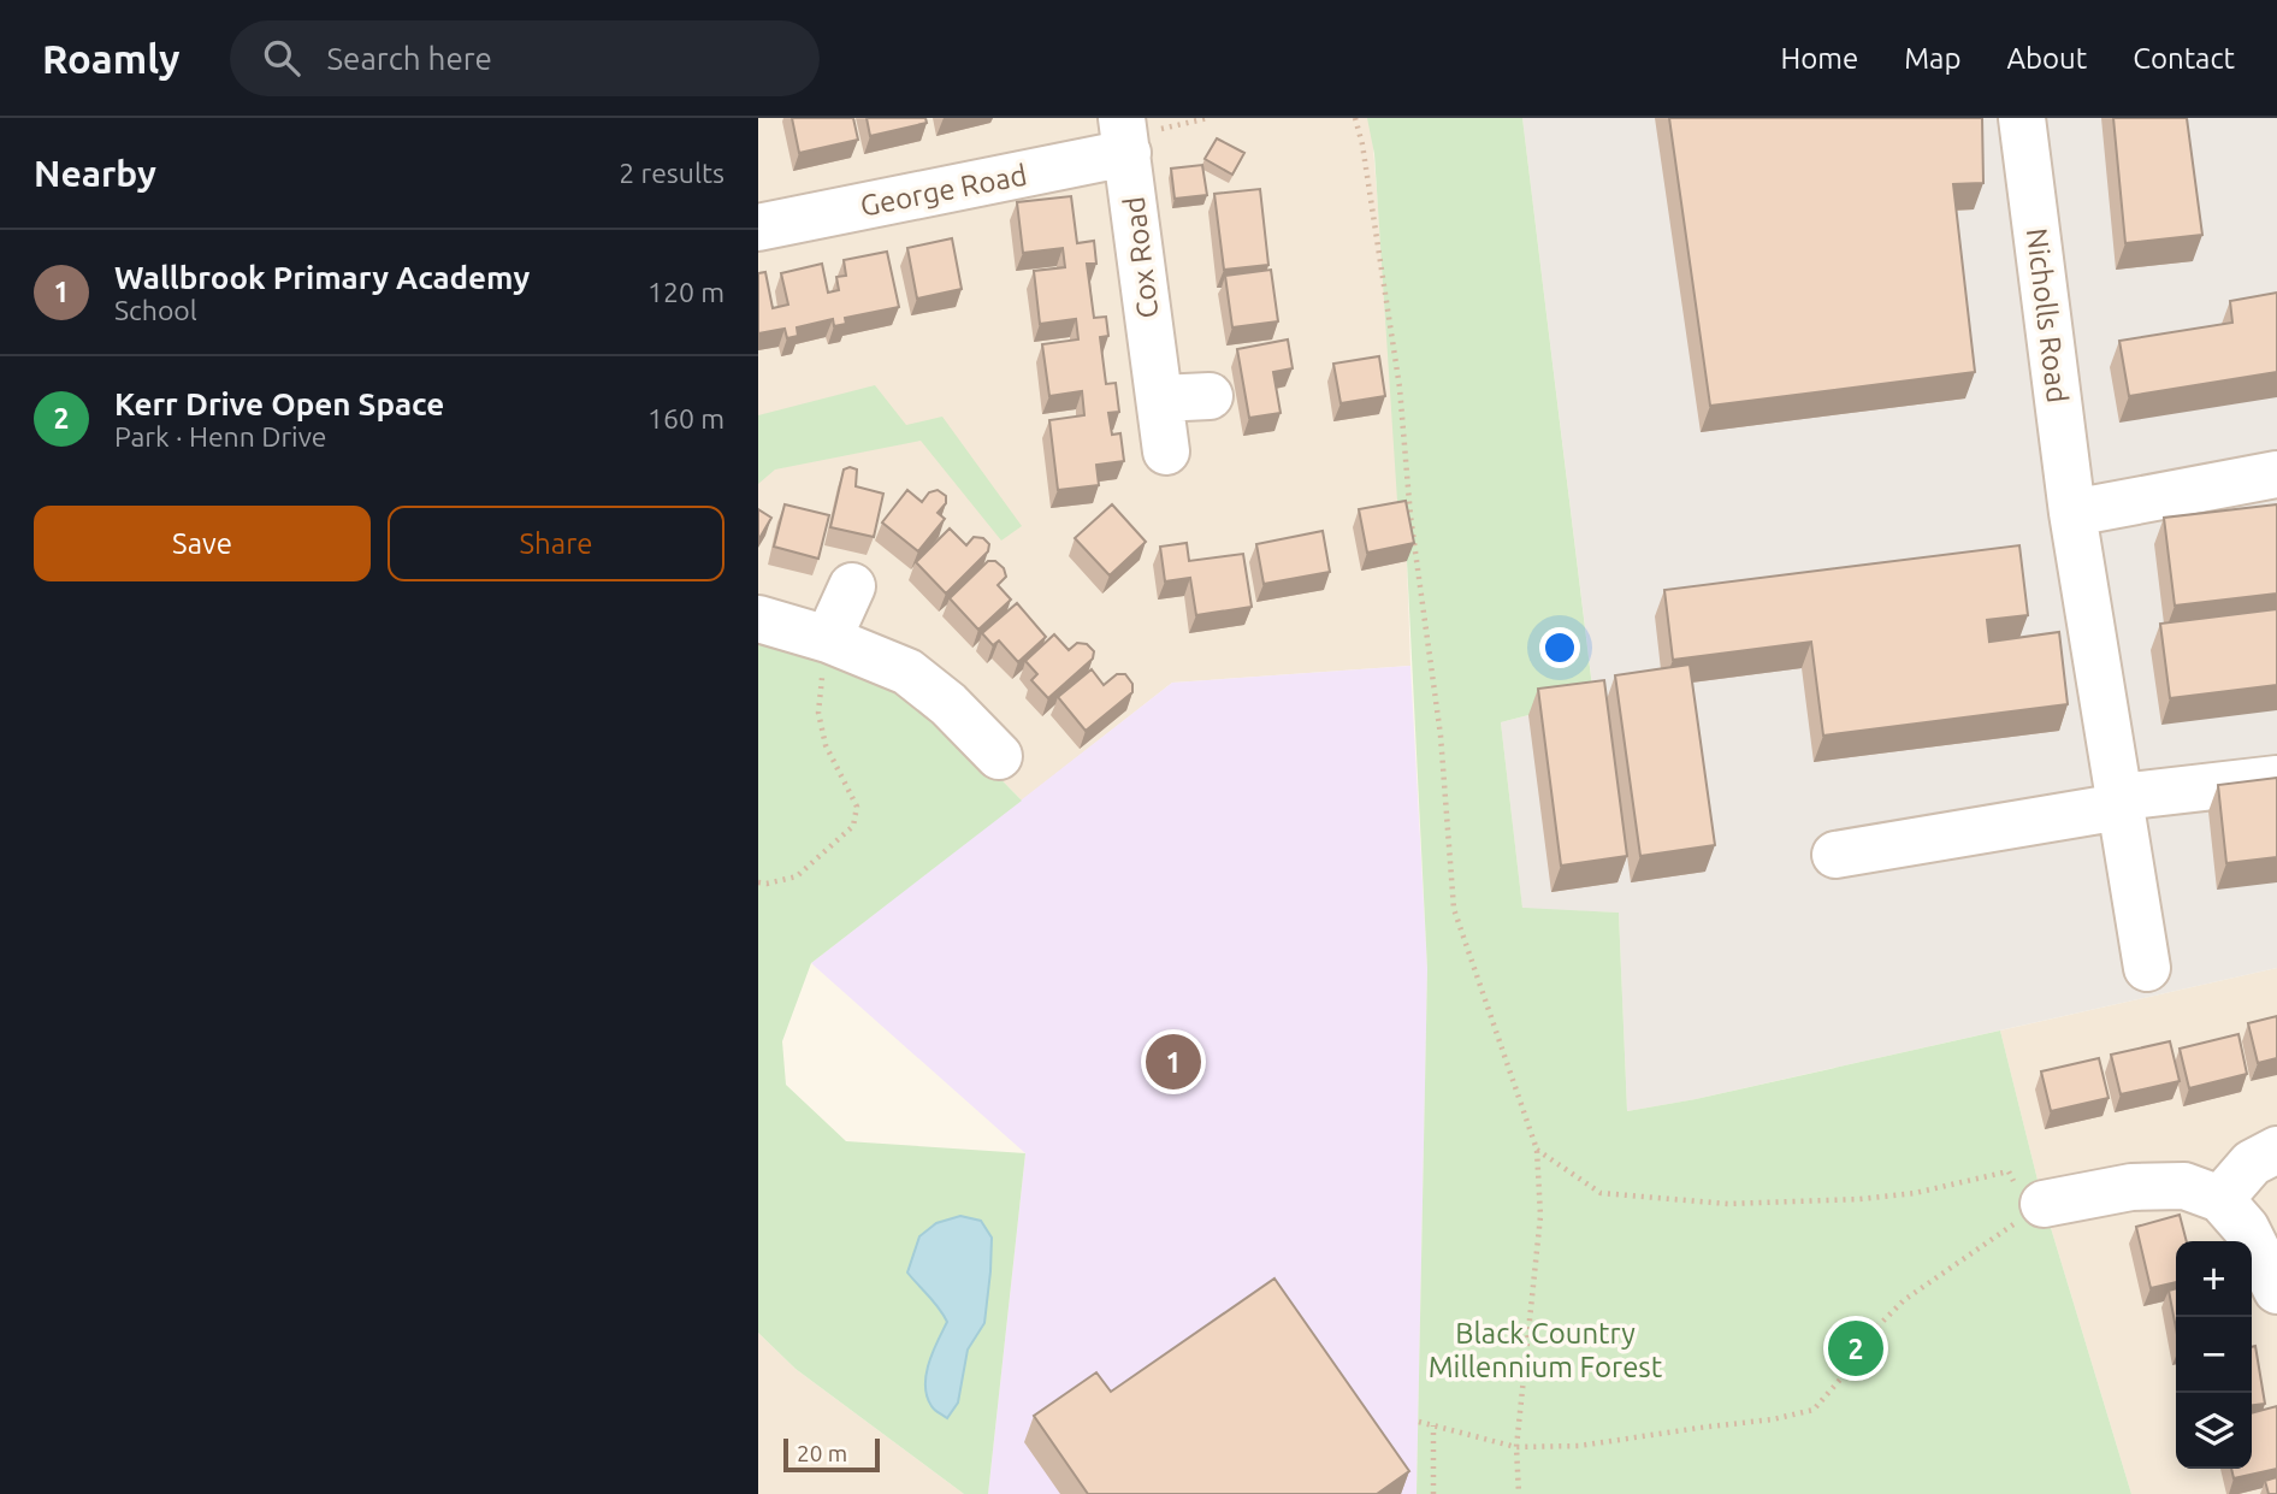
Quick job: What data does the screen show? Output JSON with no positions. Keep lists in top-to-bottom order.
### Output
{
  "streets": {
    "street": ["George Road", "Cox Road", "Nicholls Road"]
  },
  "crossings": [
    ["George Road", "Cox Road"]
  ],
  "parks": ["Black Country Millennium Forest"],
  "scale_bar": "20 m",
  "page": {
    "header": "Roamly",
    "search": "Search here",
    "nav": [
      "Home",
      "Map",
      "About",
      "Contact"
    ],
    "heading": ["Nearby", "2 results"],
    "list": [
      {
        "mark": "1",
        "name": "Wallbrook Primary Academy",
        "note": "School",
        "value": "120 m"
      },
      {
        "mark": "2",
        "name": "Kerr Drive Open Space",
        "note": "Park · Henn Drive",
        "value": "160 m"
      }
    ],
    "buttons": ["Save", "Share"],
    "pins": ["1", "2"],
    "map_buttons": ["+", "−"],
    "scale": "20 m"
  }
}
